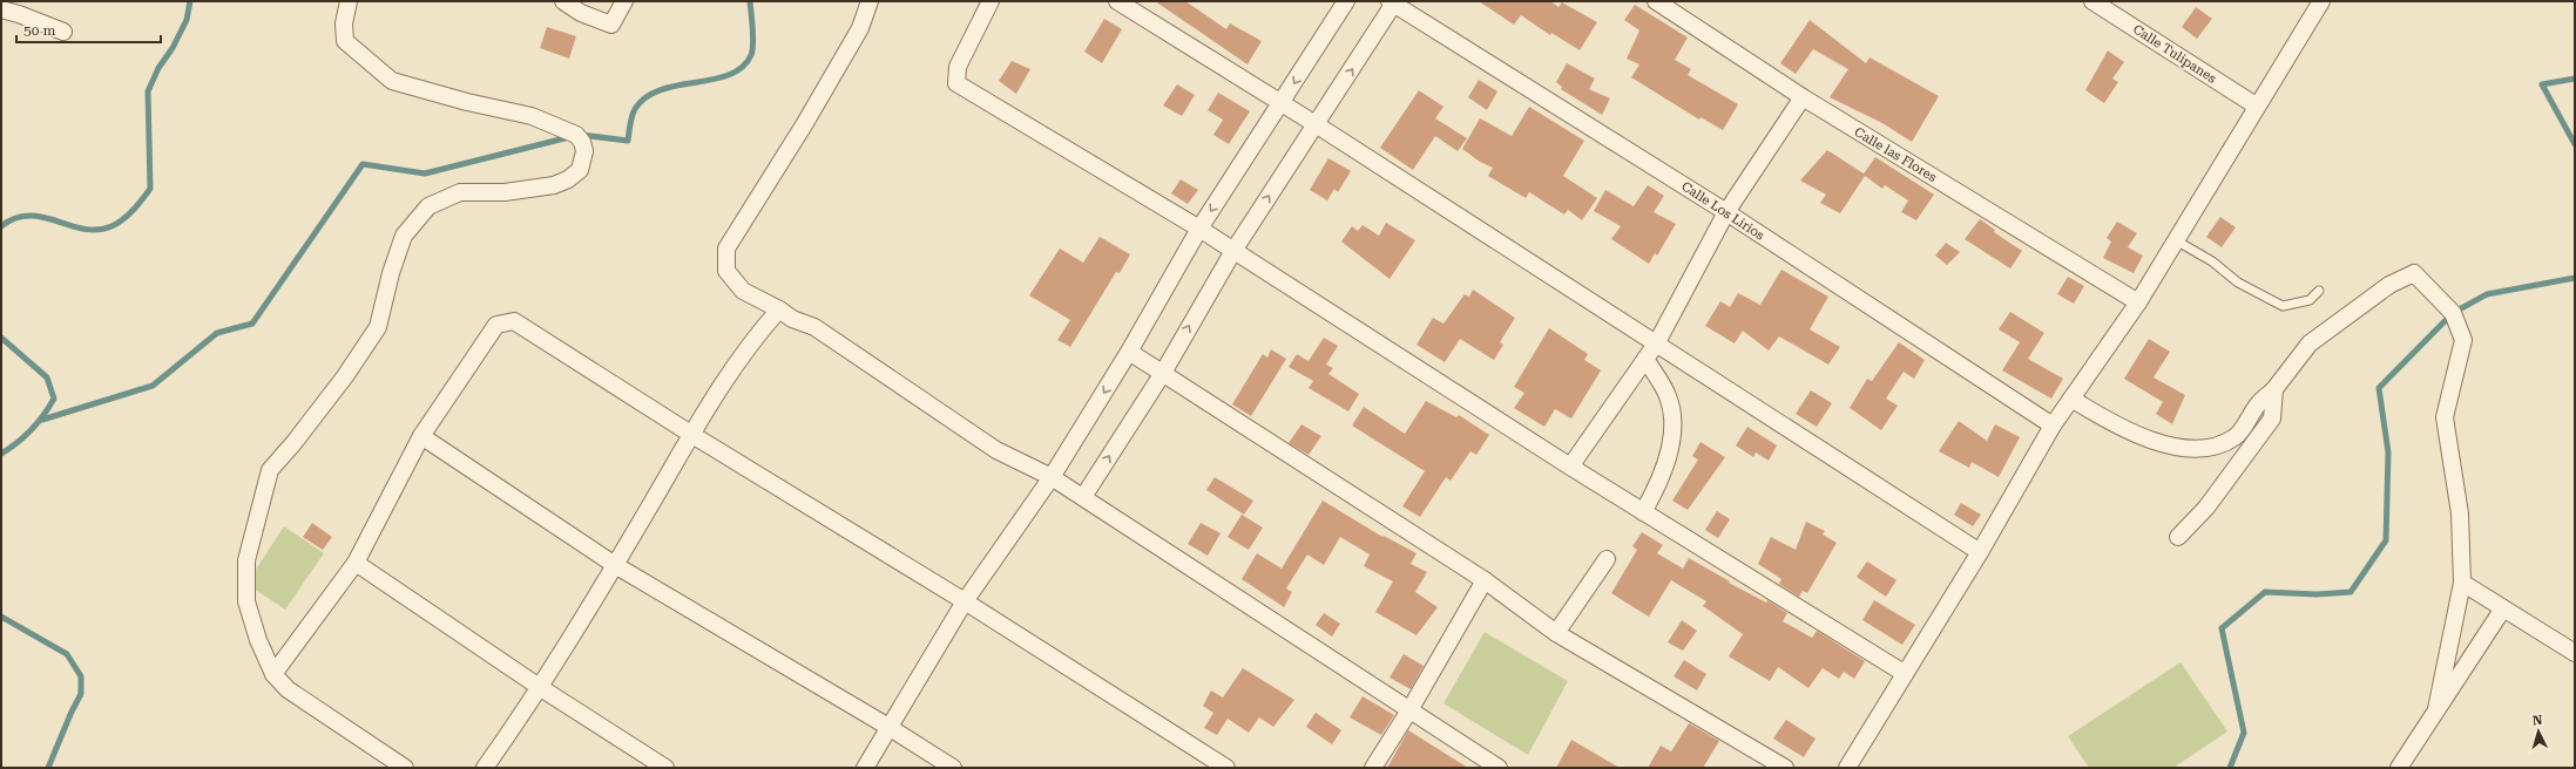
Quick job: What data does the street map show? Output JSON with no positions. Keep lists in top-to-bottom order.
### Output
{
  "streets": {
    "street": ["Calle Tulipanes", "Calle las Flores", "Calle Los Lirios"]
  },
  "scale_bar": "50 m",
  "north": "top"
}
